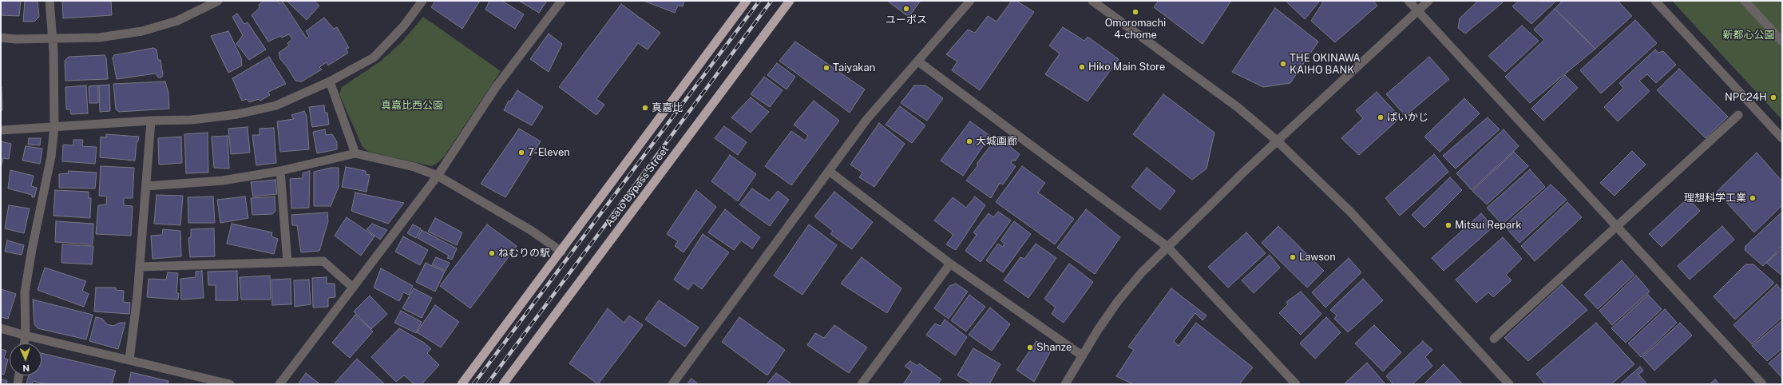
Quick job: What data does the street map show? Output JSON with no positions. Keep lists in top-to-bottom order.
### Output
{
  "streets": {
    "highway": ["Asato Bypass Street"]
  },
  "parks": ["新都心公園", "真嘉比西公園"],
  "places": [
    "ユーポス",
    "Omoromachi 4-chome",
    "THE OKINAWA KAIHO BANK",
    "Hiko Main Store",
    "Taiyakan",
    "NPC24H",
    "真嘉比",
    "ぱいかじ",
    "大城画廊",
    "7-Eleven",
    "理想科学工業",
    "Mitsui Repark",
    "ねむりの駅",
    "Lawson",
    "Shanze"
  ],
  "north": "bottom"
}
